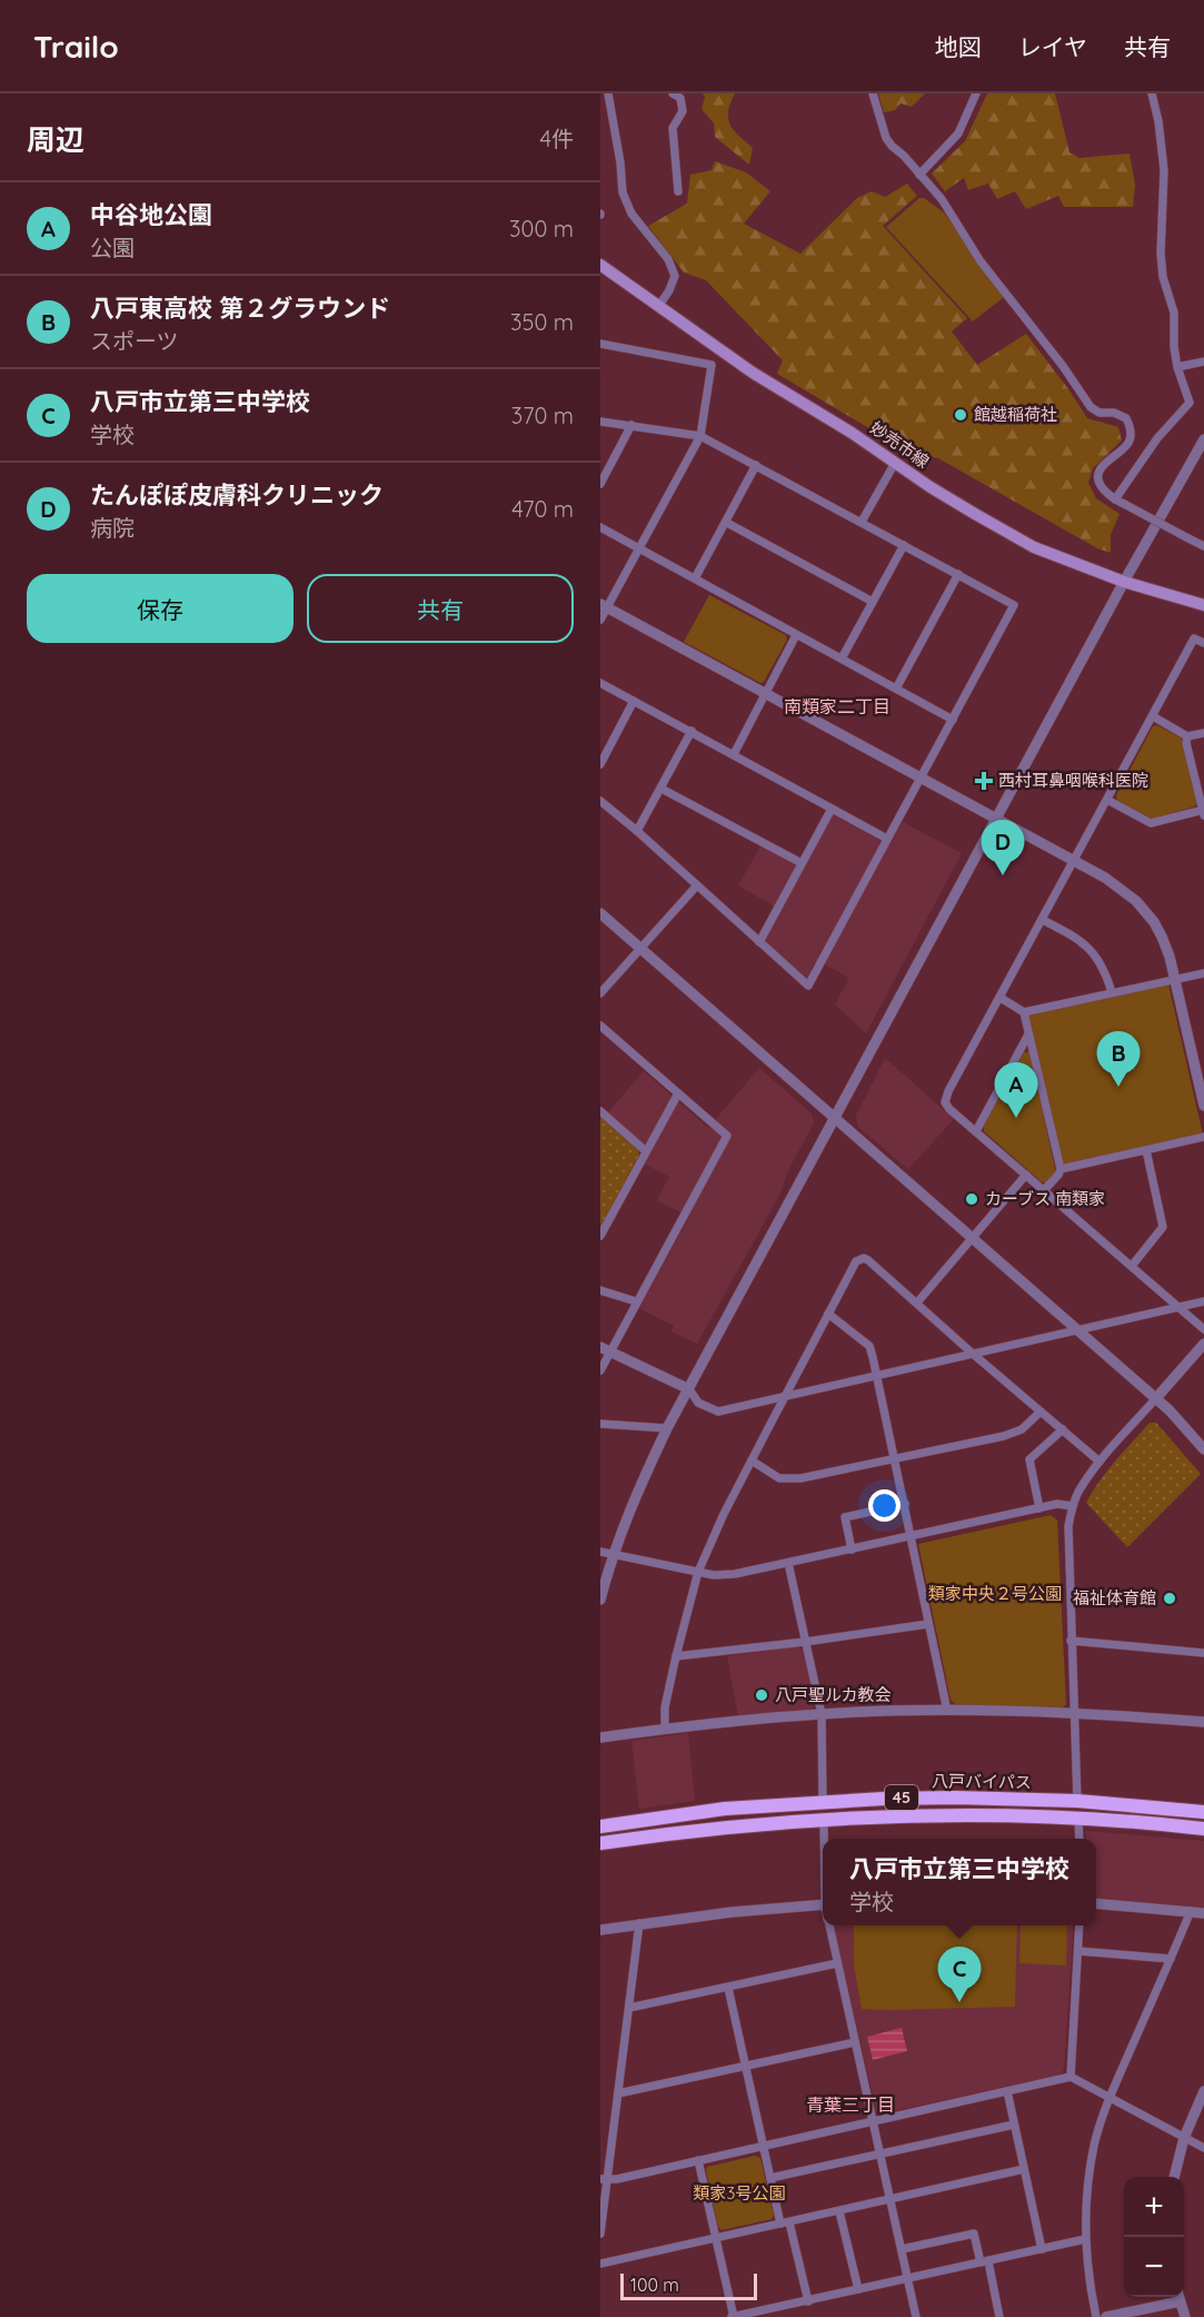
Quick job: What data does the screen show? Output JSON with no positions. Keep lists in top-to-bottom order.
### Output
{
  "streets": {
    "highway": ["八戸バイパス", "45"],
    "main road": ["妙売市線"]
  },
  "districts": ["南類家二丁目", "青葉三丁目"],
  "parks": ["類家中央２号公園", "類家3号公園"],
  "places": {
    "other": [
      "館越稲荷社",
      "カーブス 南類家",
      "福祉体育館",
      "八戸聖ルカ教会"
    ],
    "health": ["西村耳鼻咽喉科医院"]
  },
  "scale_bar": "100 m",
  "page": {
    "header": "Trailo",
    "nav": ["地図", "レイヤ", "共有"],
    "heading": ["周辺", "4件"],
    "list": [
      {
        "mark": "A",
        "name": "中谷地公園",
        "note": "公園",
        "value": "300 m"
      },
      {
        "mark": "B",
        "name": "八戸東高校 第２グラウンド",
        "note": "スポーツ",
        "value": "350 m"
      },
      {
        "mark": "C",
        "name": "八戸市立第三中学校",
        "note": "学校",
        "value": "370 m"
      },
      {
        "mark": "D",
        "name": "たんぽぽ皮膚科クリニック",
        "note": "病院",
        "value": "470 m"
      }
    ],
    "buttons": ["保存", "共有"],
    "pins": [
      "D",
      "B",
      "A",
      "C"
    ],
    "popup": ["八戸市立第三中学校", "学校"],
    "map_buttons": ["+", "−"],
    "scale": "100 m"
  }
}
